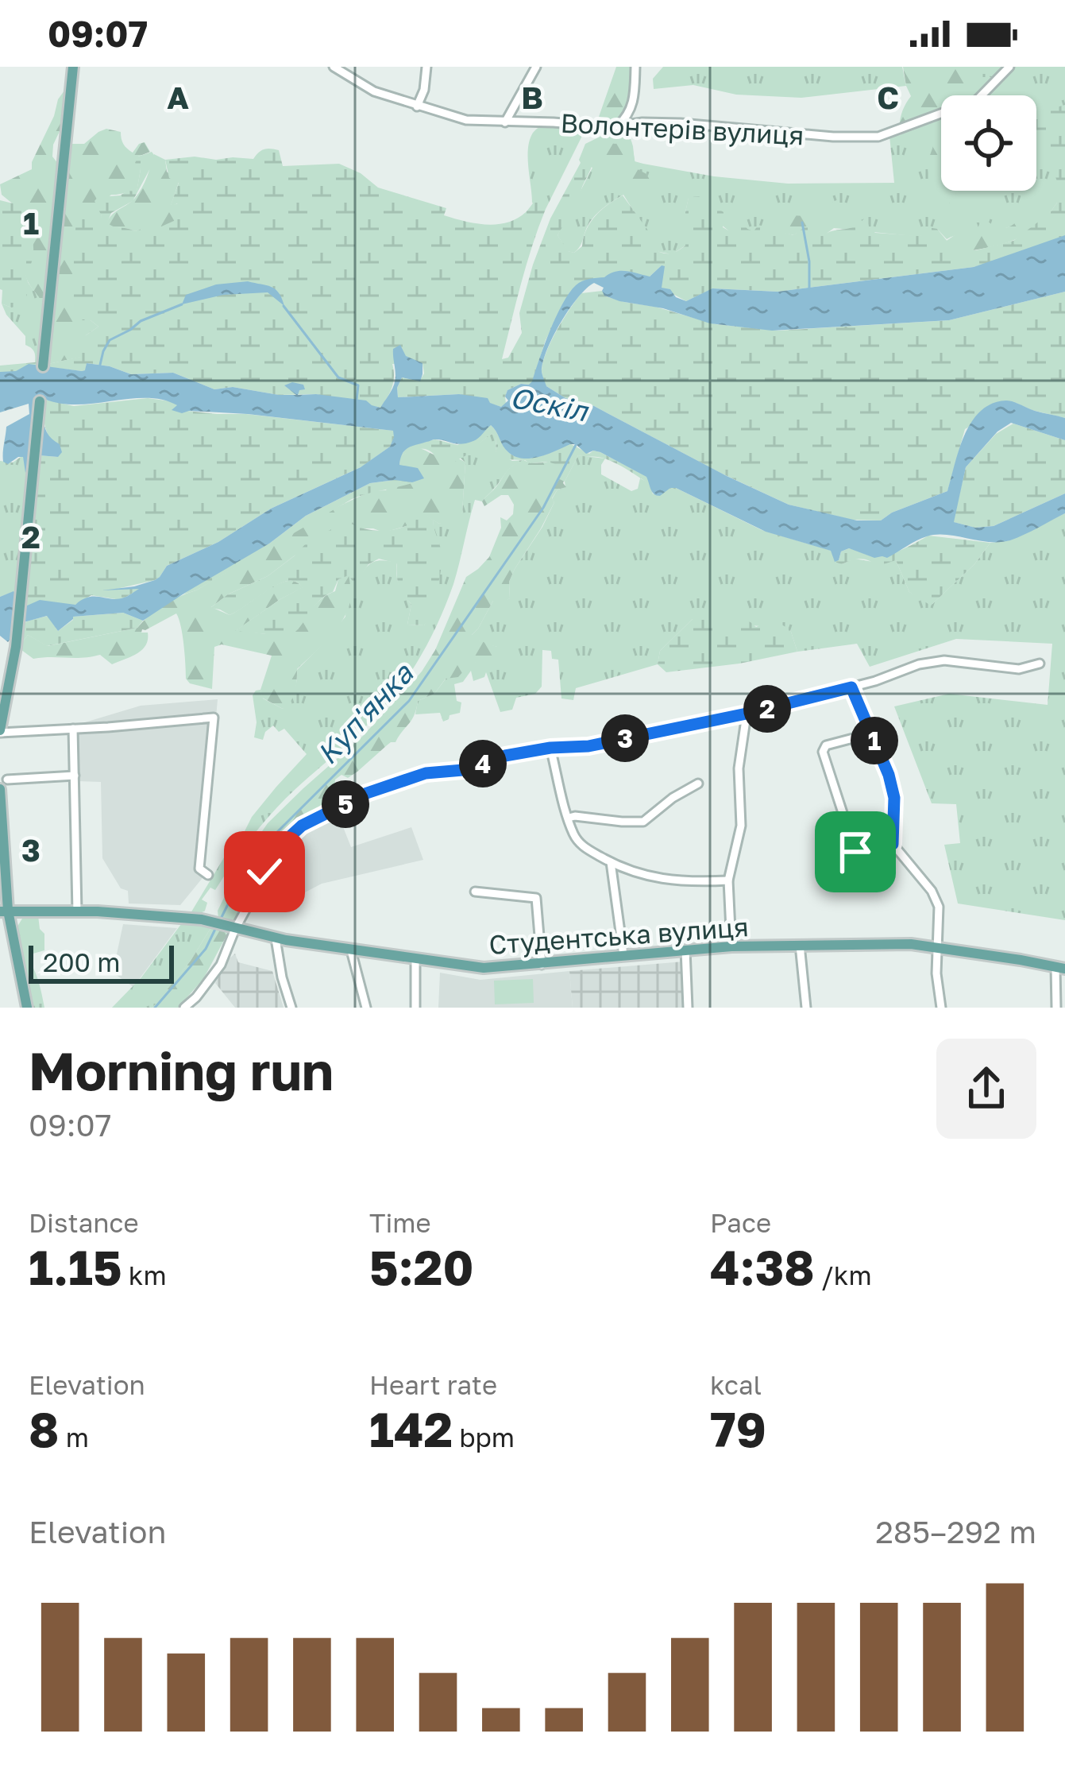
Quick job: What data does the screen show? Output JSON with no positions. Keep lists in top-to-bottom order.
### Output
{
  "streets": {
    "main road": ["Студентська вулиця"],
    "street": ["Волонтерів вулиця"]
  },
  "water": ["Оскіл", "Куп'янка"],
  "scale_bar": "200 m",
  "page": {
    "status": "09:07",
    "pins": [
      "2",
      "3",
      "1",
      "4",
      "5"
    ],
    "scale": "200 m",
    "heading": ["Morning run", "09:07"],
    "stats": [
      ["Distance", "1.15 km"],
      ["Time", "5:20"],
      ["Pace", "4:38 /km"],
      ["Elevation", "8 m"],
      ["Heart rate", "142 bpm"],
      ["kcal", "79"]
    ],
    "chart": ["Elevation", "285–292 m"]
  },
  "grid": {
    "columns": ["A", "B", "C"],
    "rows": ["1", "2", "3"]
  }
}
